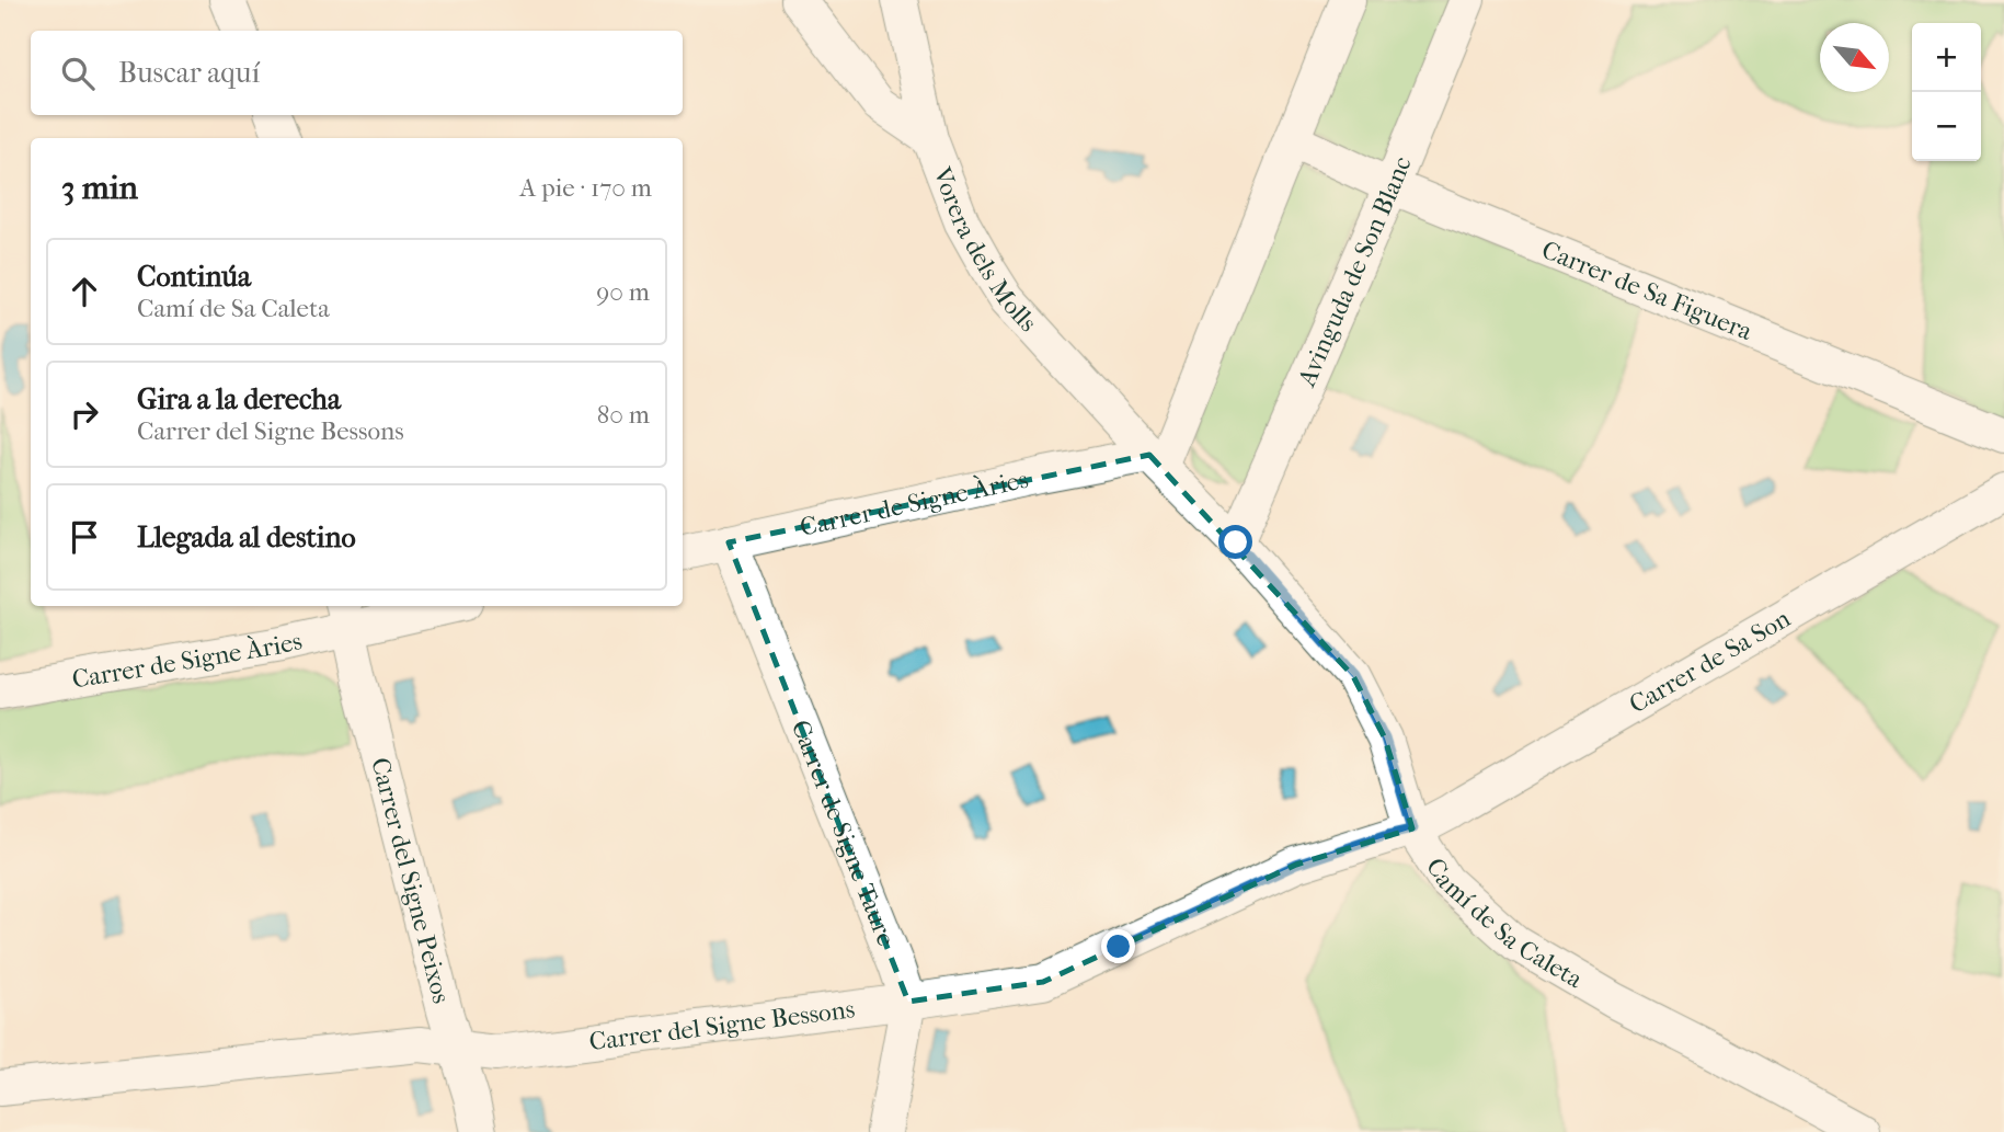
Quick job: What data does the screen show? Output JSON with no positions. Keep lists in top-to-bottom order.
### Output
{
  "streets": {
    "street": [
      "Vorera dels Molls",
      "Avinguda de Son Blanc",
      "Carrer de Sa Figuera",
      "Carrer de Signe Àries",
      "Carrer de Sa Son",
      "Carrer de Signe Taure",
      "Carrer del Signe Peixos",
      "Camí de Sa Caleta",
      "Carrer del Signe Bessons"
    ]
  },
  "crossings": [
    ["Vorera dels Molls", "Carrer de Signe Àries"],
    ["Vorera dels Molls", "Camí de Sa Caleta"],
    ["Avinguda de Son Blanc", "Carrer de Sa Figuera"],
    ["Avinguda de Son Blanc", "Camí de Sa Caleta"],
    ["Carrer de Signe Àries", "Carrer de Signe Taure"],
    ["Carrer de Signe Àries", "Carrer del Signe Peixos"],
    ["Carrer de Signe Àries", "Camí de Sa Caleta"],
    ["Carrer de Sa Son", "Camí de Sa Caleta"],
    ["Carrer de Sa Son", "Carrer del Signe Bessons"],
    ["Carrer de Signe Taure", "Carrer del Signe Bessons"],
    ["Carrer del Signe Peixos", "Carrer del Signe Bessons"],
    ["Camí de Sa Caleta", "Carrer del Signe Bessons"]
  ],
  "north": "bottom right",
  "page": {
    "map_buttons": ["+", "−"],
    "search": "Buscar aquí",
    "heading": ["3 min", "A pie · 170 m"],
    "list": [
      ["Continúa", "Camí de Sa Caleta", "90 m"],
      ["Gira a la derecha", "Carrer del Signe Bessons", "80 m"],
      "Llegada al destino"
    ]
  }
}
